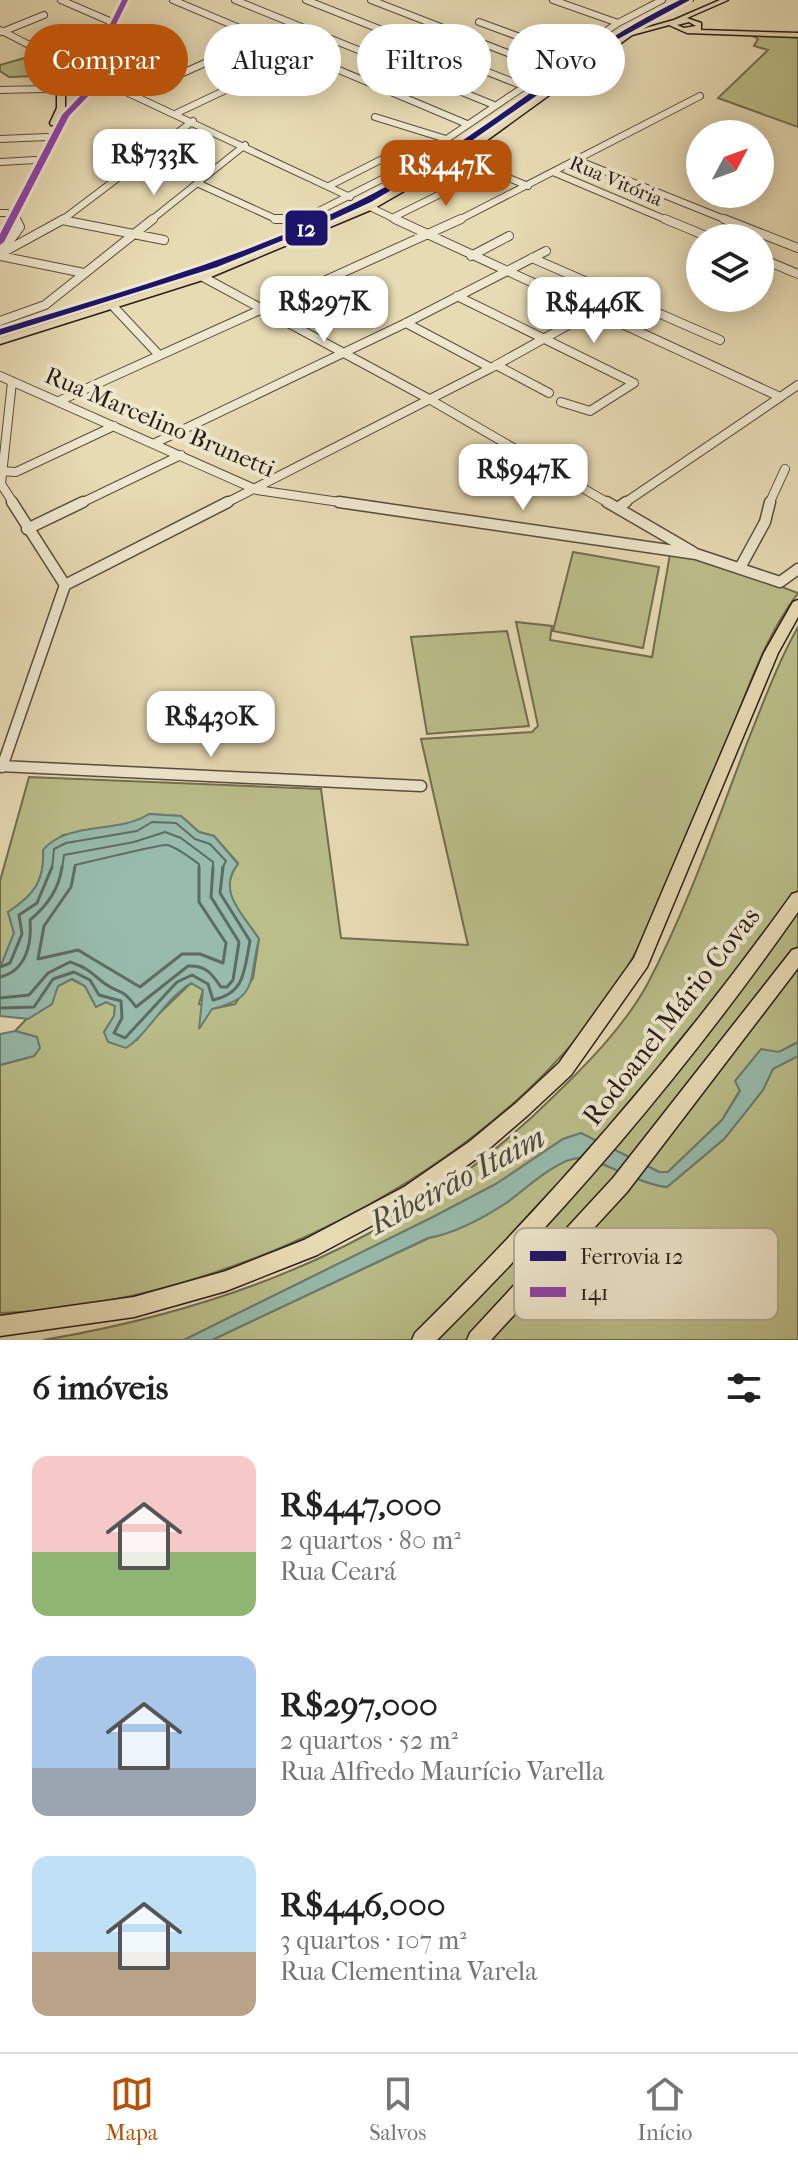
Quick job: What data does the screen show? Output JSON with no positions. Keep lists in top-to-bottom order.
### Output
{
  "streets": {
    "highway": ["Rodoanel Mário Covas"],
    "street": ["Rua Vitória", "Rua Marcelino Brunetti"]
  },
  "water": ["Ribeirão Itaim"],
  "lines": ["rail line 12", "transit line 141"],
  "legend": ["Ferrovia 12", "141"],
  "north": "top right",
  "page": {
    "chip": [
      "Comprar",
      "Alugar",
      "Filtros",
      "Novo"
    ],
    "price": [
      "R$733K",
      "R$447K",
      "R$297K",
      "R$446K",
      "R$947K",
      "R$430K"
    ],
    "heading": "6 imóveis",
    "list": [
      {
        "name": "R$447,000",
        "note": "2 quartos · 80 m² · Rua Ceará"
      },
      {
        "name": "R$297,000",
        "note": "2 quartos · 52 m² · Rua Alfredo Maurício Varella"
      },
      {
        "name": "R$446,000",
        "note": "3 quartos · 107 m² · Rua Clementina Varela"
      }
    ],
    "tabs": ["Mapa", "Salvos", "Início"]
  }
}
